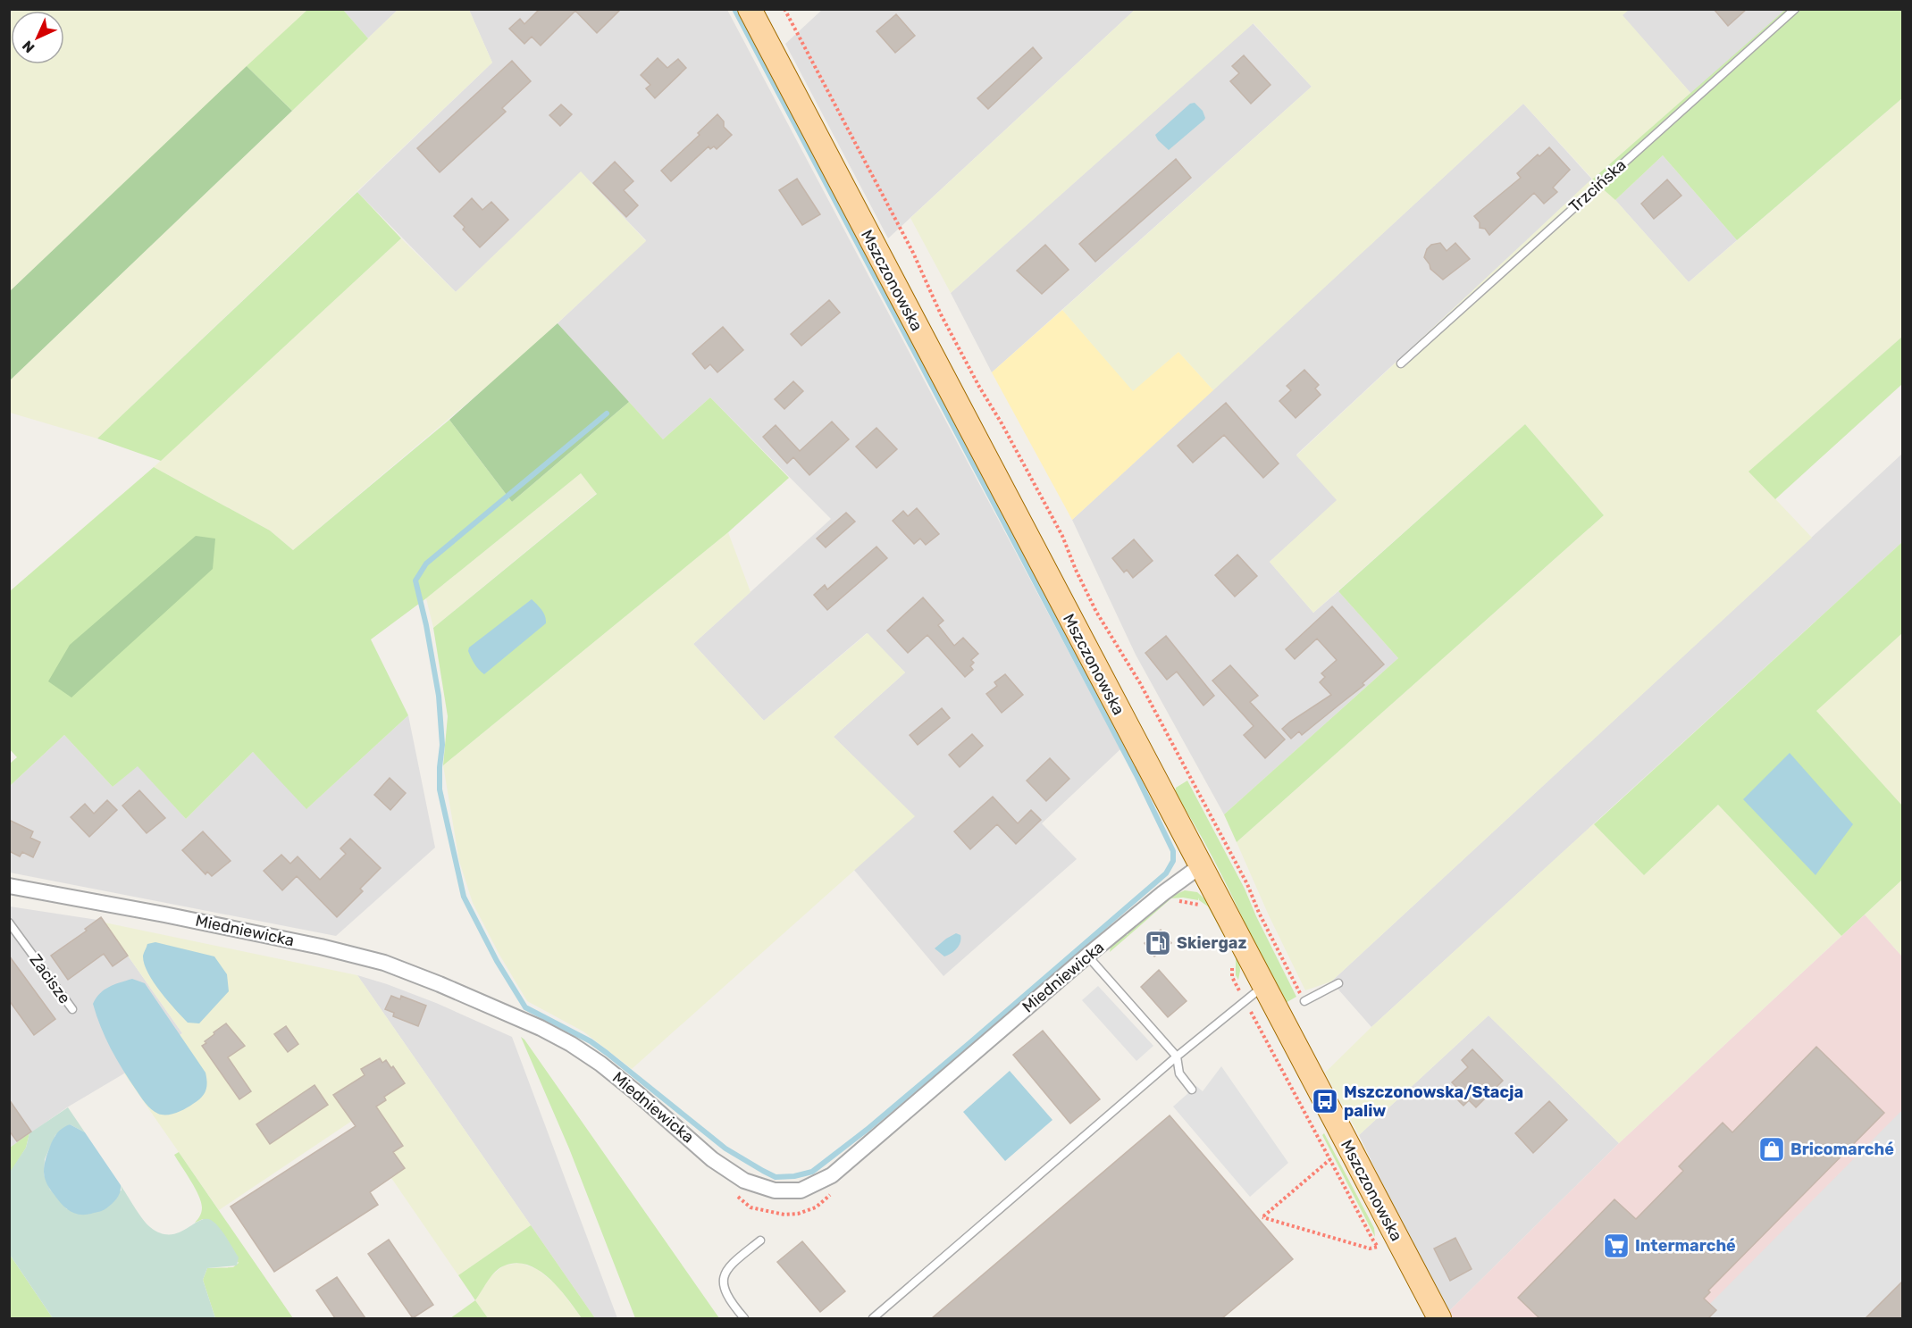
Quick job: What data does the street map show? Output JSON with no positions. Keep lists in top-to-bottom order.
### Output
{
  "streets": {
    "main road": ["Mszczonowska"],
    "street": ["Miedniewicka"],
    "lane": ["Trzcińska", "Zacisze"]
  },
  "crossings": [
    ["Mszczonowska", "Miedniewicka"]
  ],
  "places": {
    "fuel station": ["Skiergaz"],
    "bus stop": ["Mszczonowska/Stacja paliw"],
    "shop": ["Bricomarché"],
    "supermarket": ["Intermarché"]
  },
  "north": "bottom left"
}
